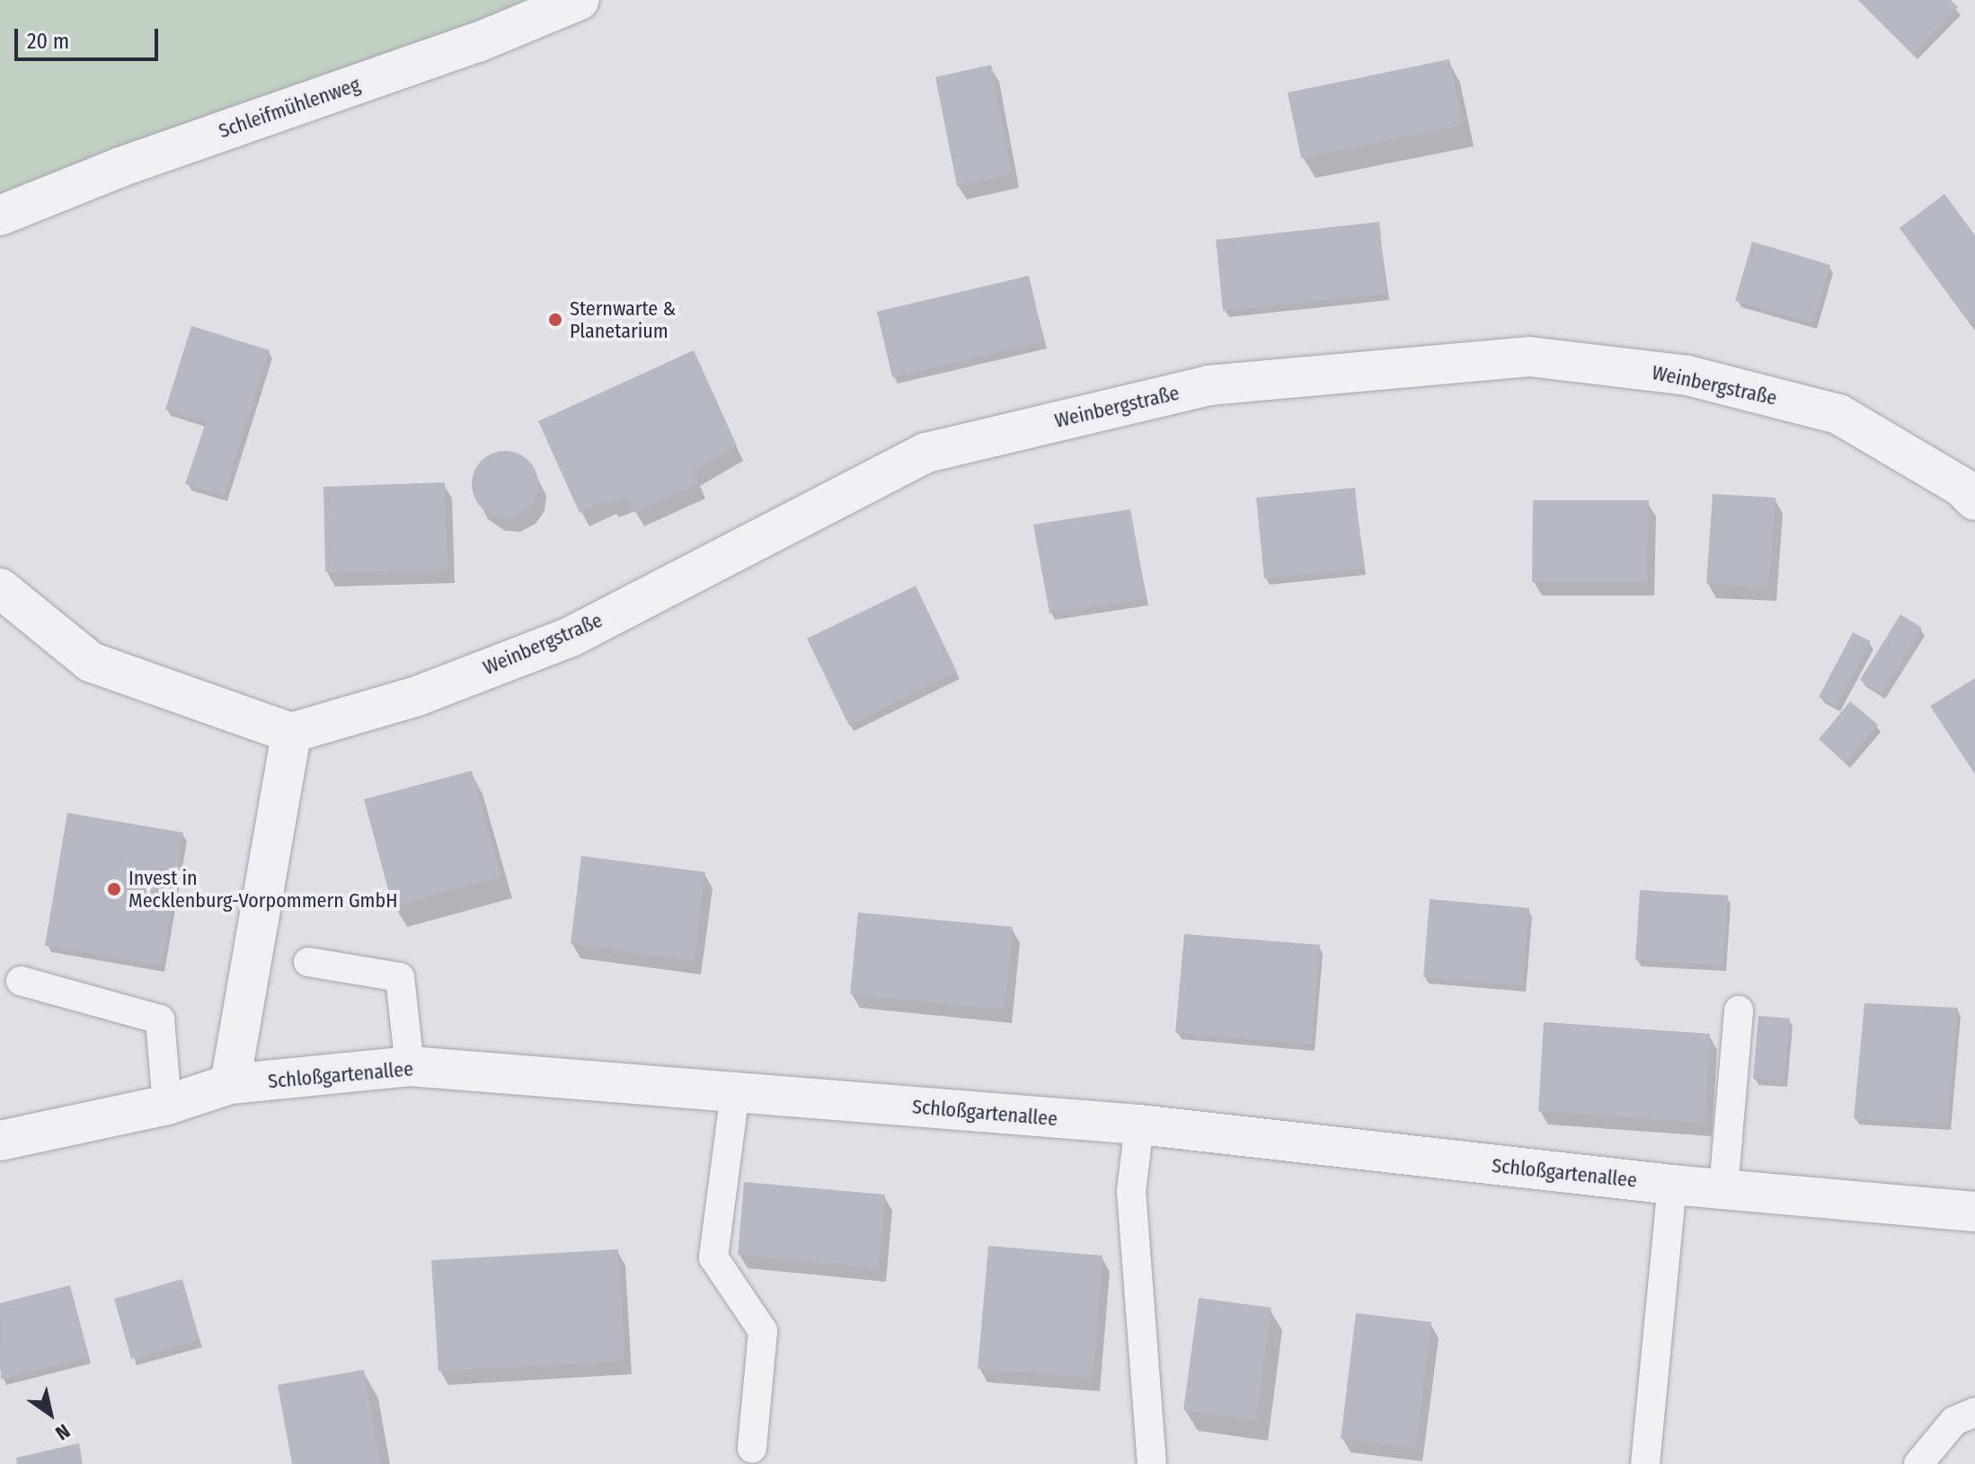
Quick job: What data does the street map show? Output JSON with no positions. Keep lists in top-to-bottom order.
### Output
{
  "streets": {
    "street": ["Schleifmühlenweg", "Weinbergstraße", "Schloßgartenallee"]
  },
  "places": ["Sternwarte & Planetarium", "Invest in Mecklenburg-Vorpommern GmbH"],
  "scale_bar": "20 m",
  "north": "bottom right"
}
